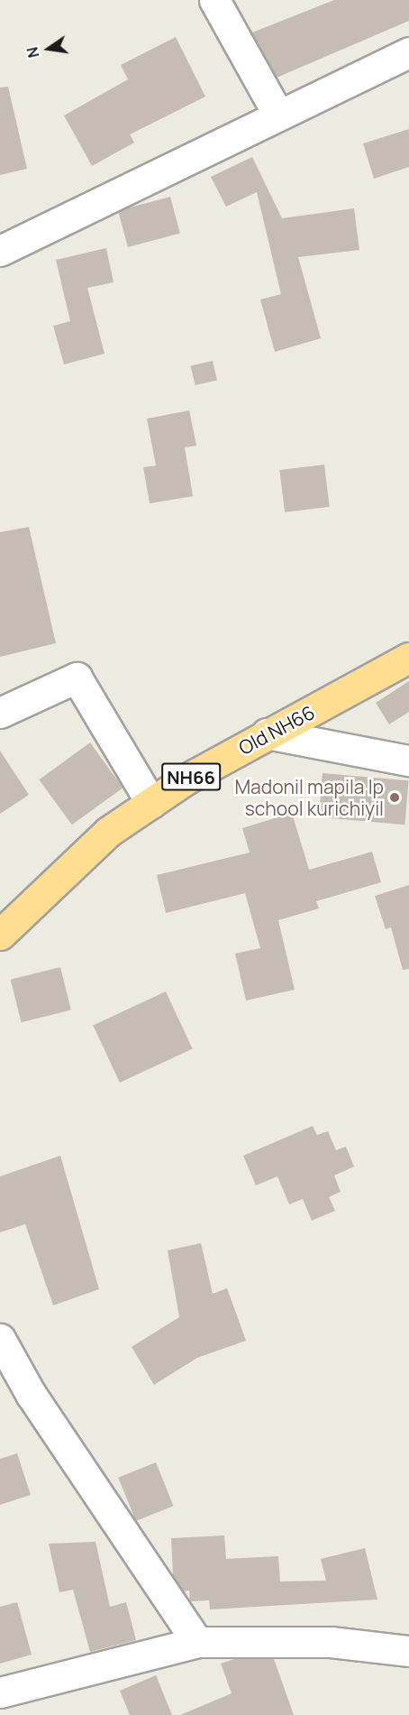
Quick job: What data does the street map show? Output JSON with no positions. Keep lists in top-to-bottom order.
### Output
{
  "streets": {
    "main road": ["Old NH66", "NH66"]
  },
  "places": ["Madonil mapila lp school kurichiyil"],
  "north": "left"
}
